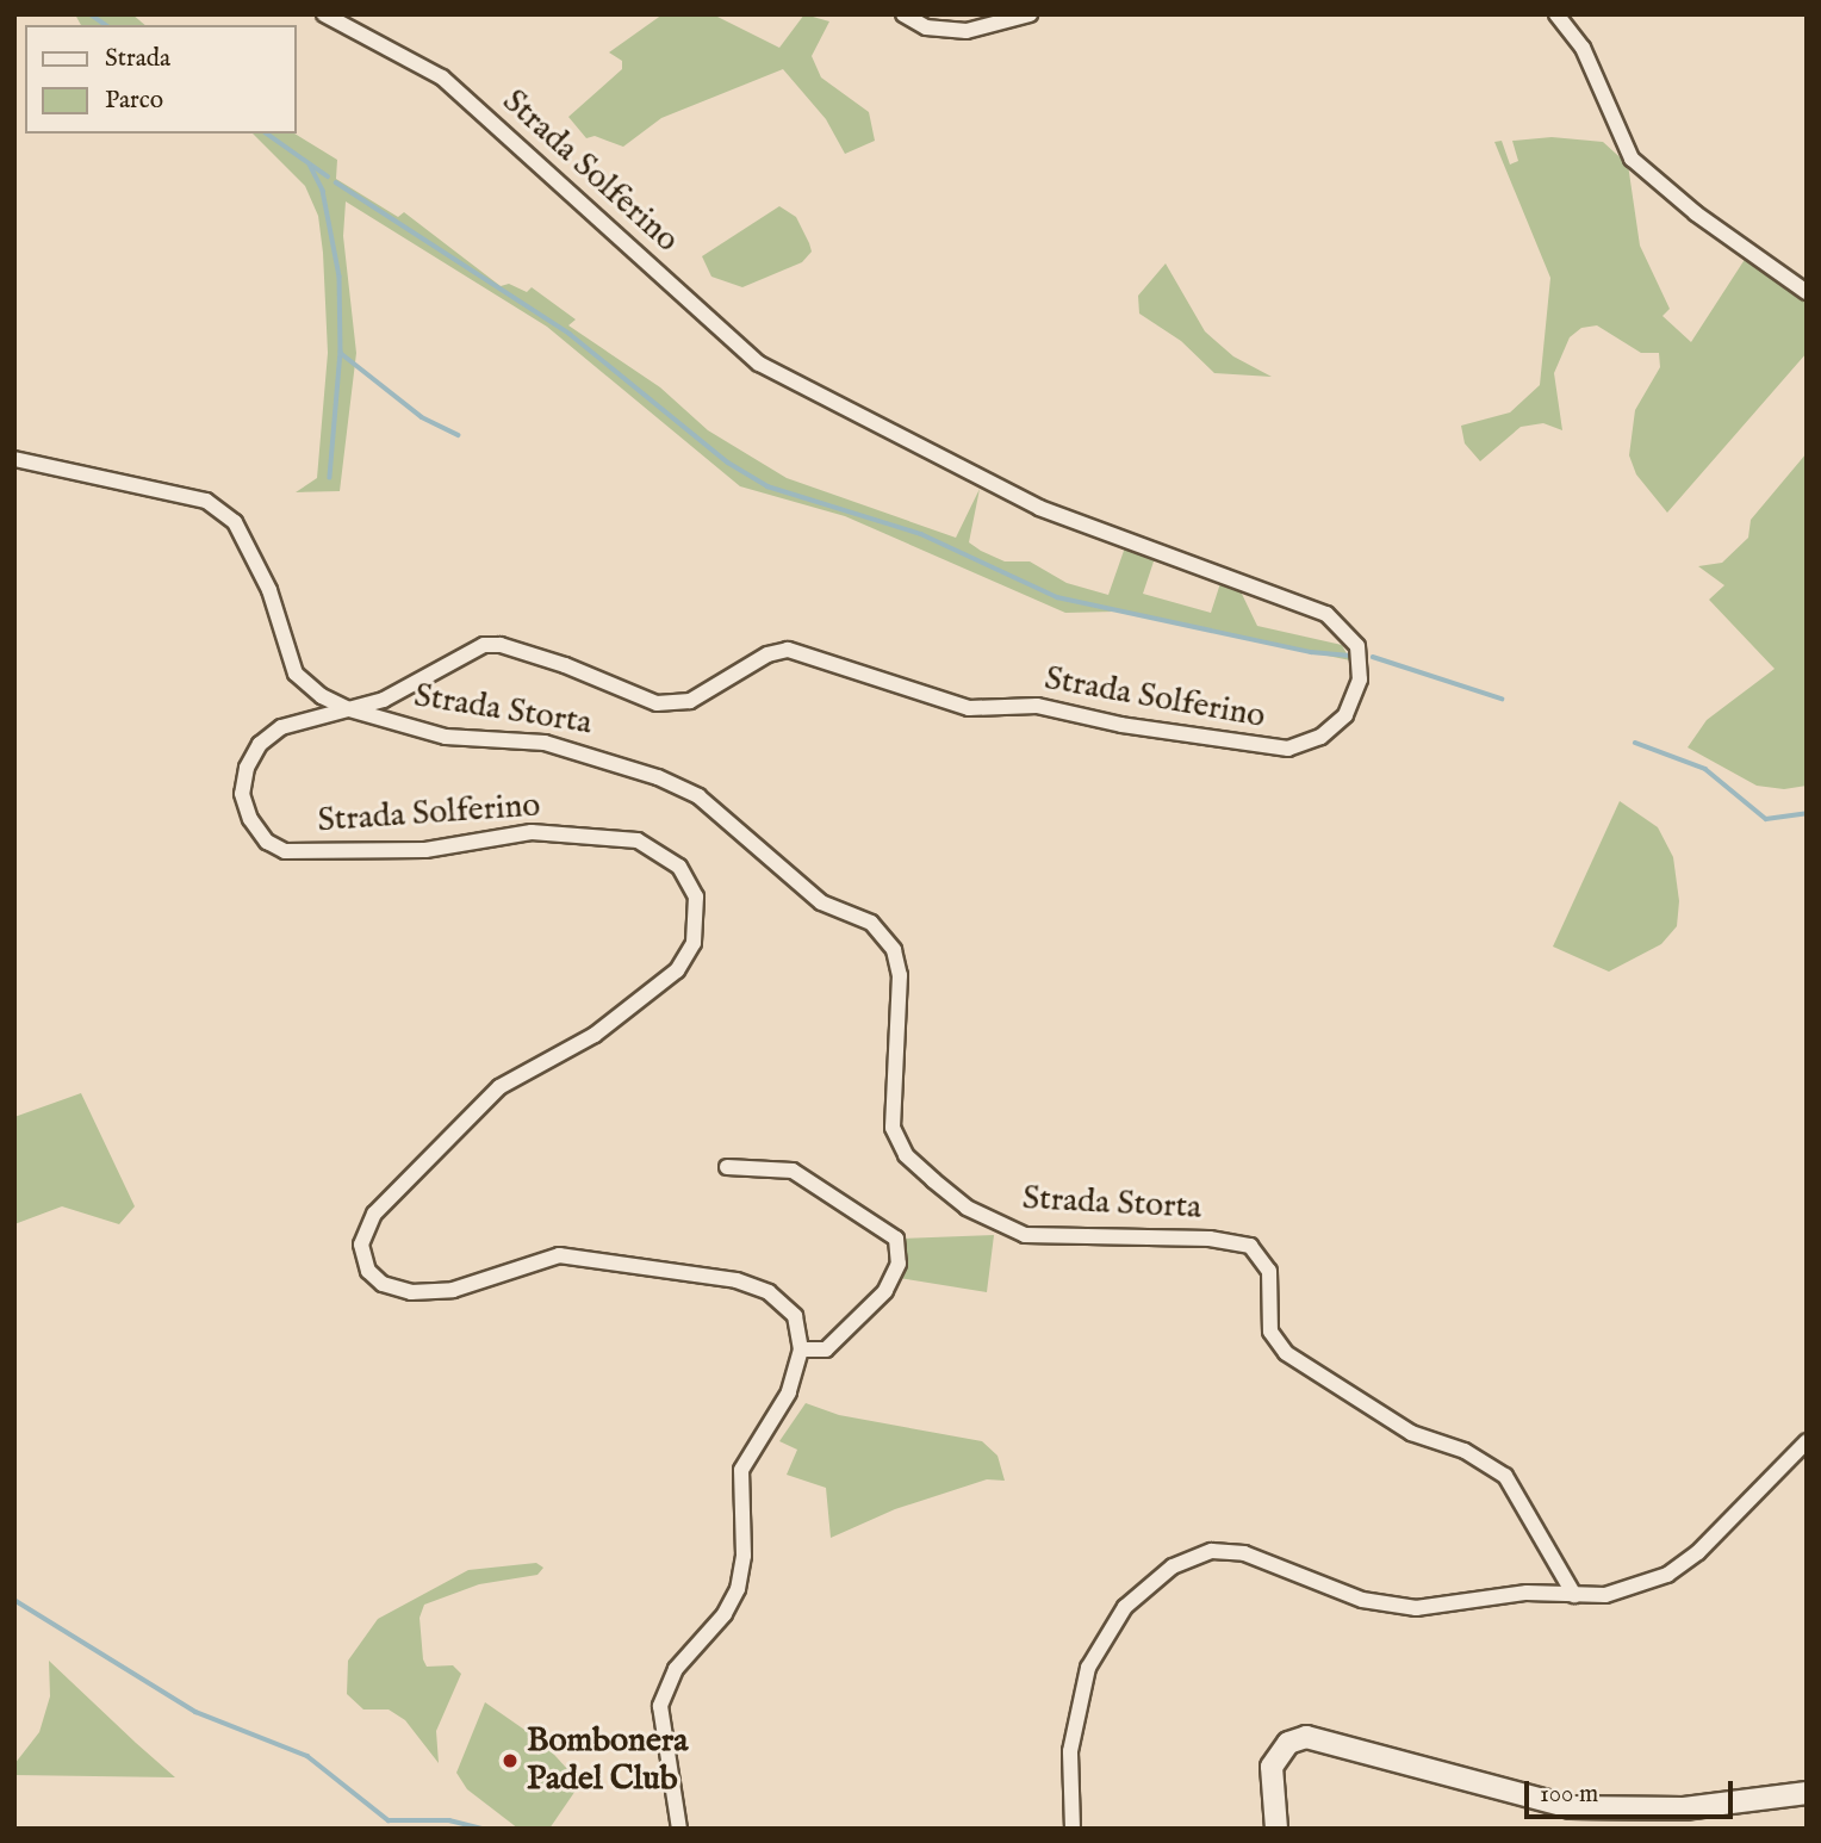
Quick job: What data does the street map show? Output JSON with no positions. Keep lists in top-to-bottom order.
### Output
{
  "streets": {
    "street": ["Strada Solferino", "Strada Storta"]
  },
  "crossings": [
    ["Strada Solferino", "Strada Storta"]
  ],
  "places": ["Bombonera Padel Club"],
  "legend": ["Strada", "Parco"],
  "scale_bar": "100 m"
}
